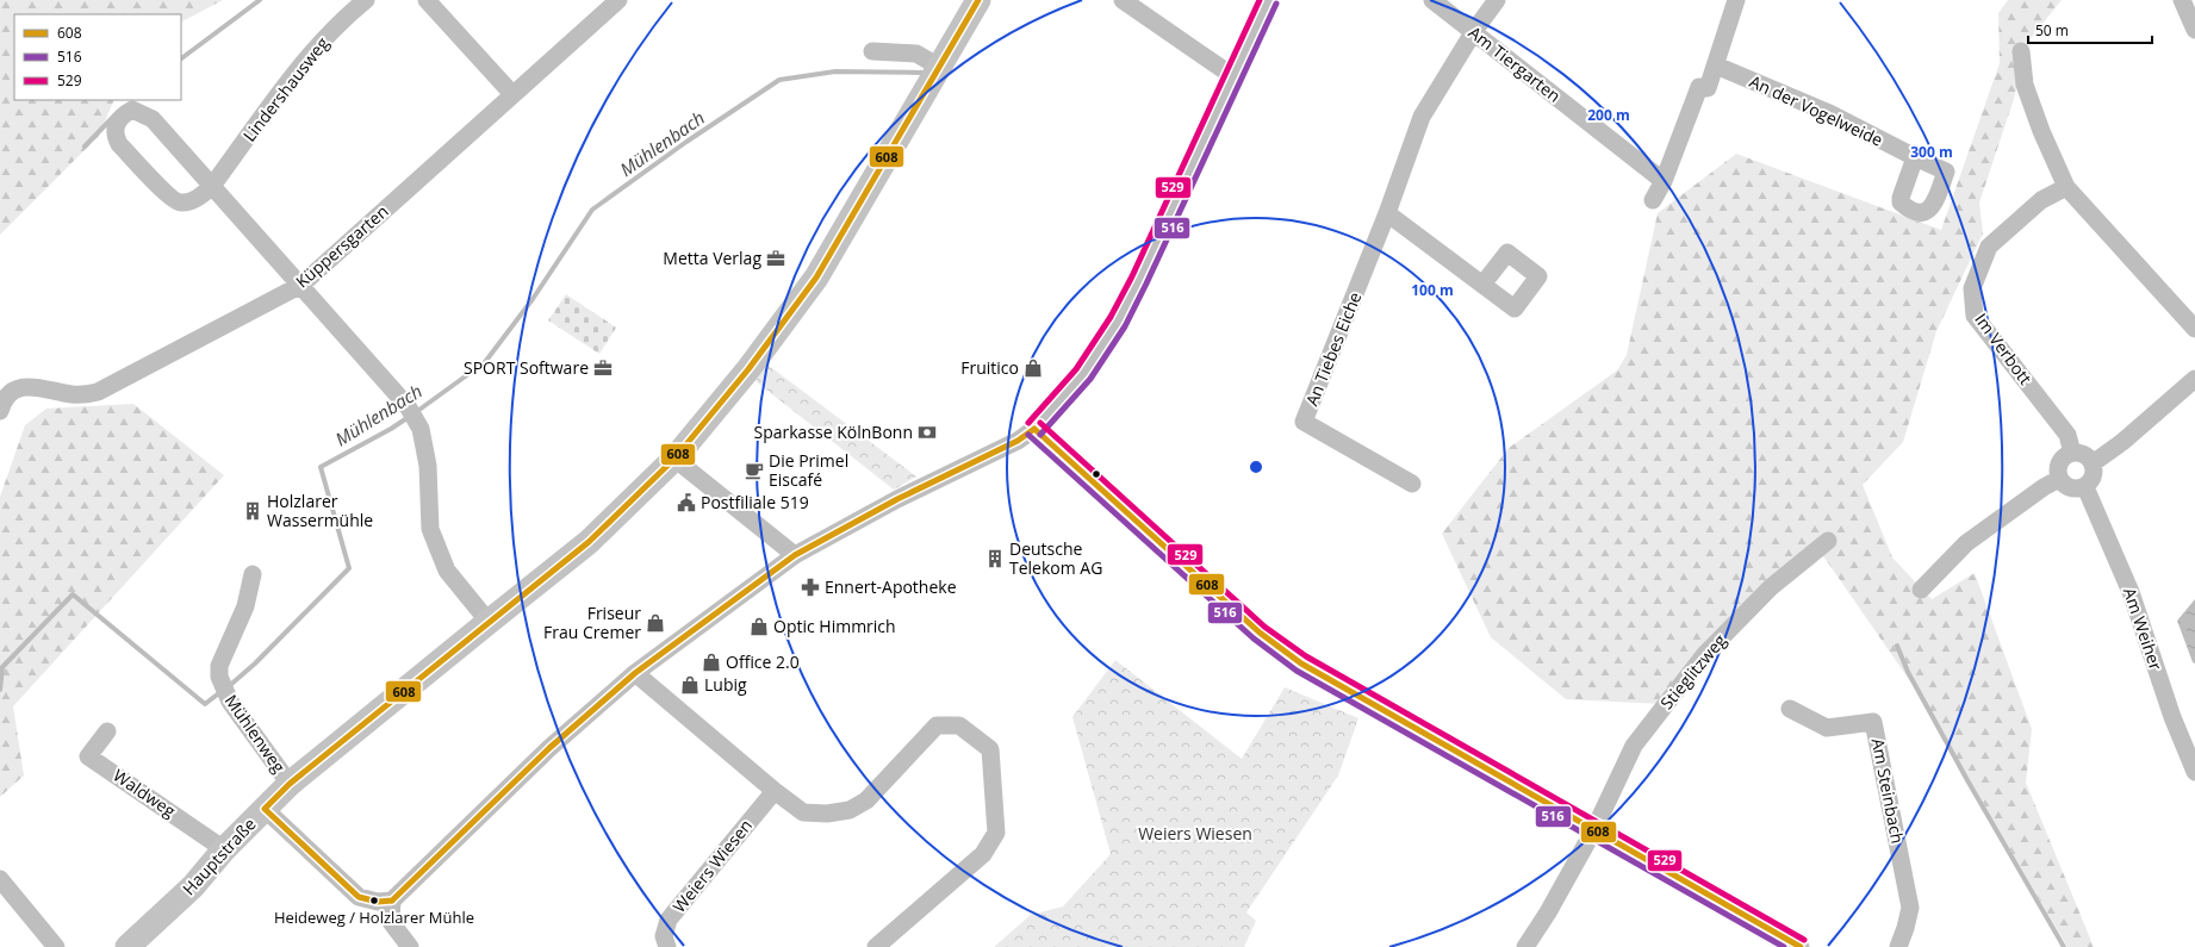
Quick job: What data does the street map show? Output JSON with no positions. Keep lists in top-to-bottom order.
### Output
{
  "streets": {
    "main road": ["Hauptstraße"],
    "street": [
      "Am Tiergarten",
      "Lindershausweg",
      "An der Vogelweide",
      "Küppersgarten",
      "An Tiebes Eiche",
      "Im Verbott",
      "Am Weiher",
      "Stieglitzweg",
      "Mühlenweg",
      "Am Steinbach",
      "Waldweg",
      "Weiers Wiesen"
    ]
  },
  "crossings": [
    ["Am Tiergarten", "An Tiebes Eiche"],
    ["Im Verbott", "Am Weiher"],
    ["Mühlenweg", "Hauptstraße"],
    ["Waldweg", "Hauptstraße"]
  ],
  "water": ["Mühlenbach"],
  "parks": ["Weiers Wiesen"],
  "places": {
    "office": ["Metta Verlag", "SPORT Software"],
    "shop": [
      "Fruitico",
      "Friseur Frau Cremer",
      "Optic Himmrich",
      "Office 2.0",
      "Lubig"
    ],
    "bank": ["Sparkasse KölnBonn"],
    "cafe": ["Die Primel Eiscafé"],
    "public building": ["Postfiliale 519"],
    "building": ["Holzlarer Wassermühle", "Deutsche Telekom AG"],
    "pharmacy": ["Ennert-Apotheke"],
    "other": ["Heideweg / Holzlarer Mühle"]
  },
  "lines": ["transit line 608", "transit line 529", "transit line 516"],
  "legend": ["608", "516", "529"],
  "scale_bar": "50 m",
  "rings": ["200 m", "300 m", "100 m"]
}
